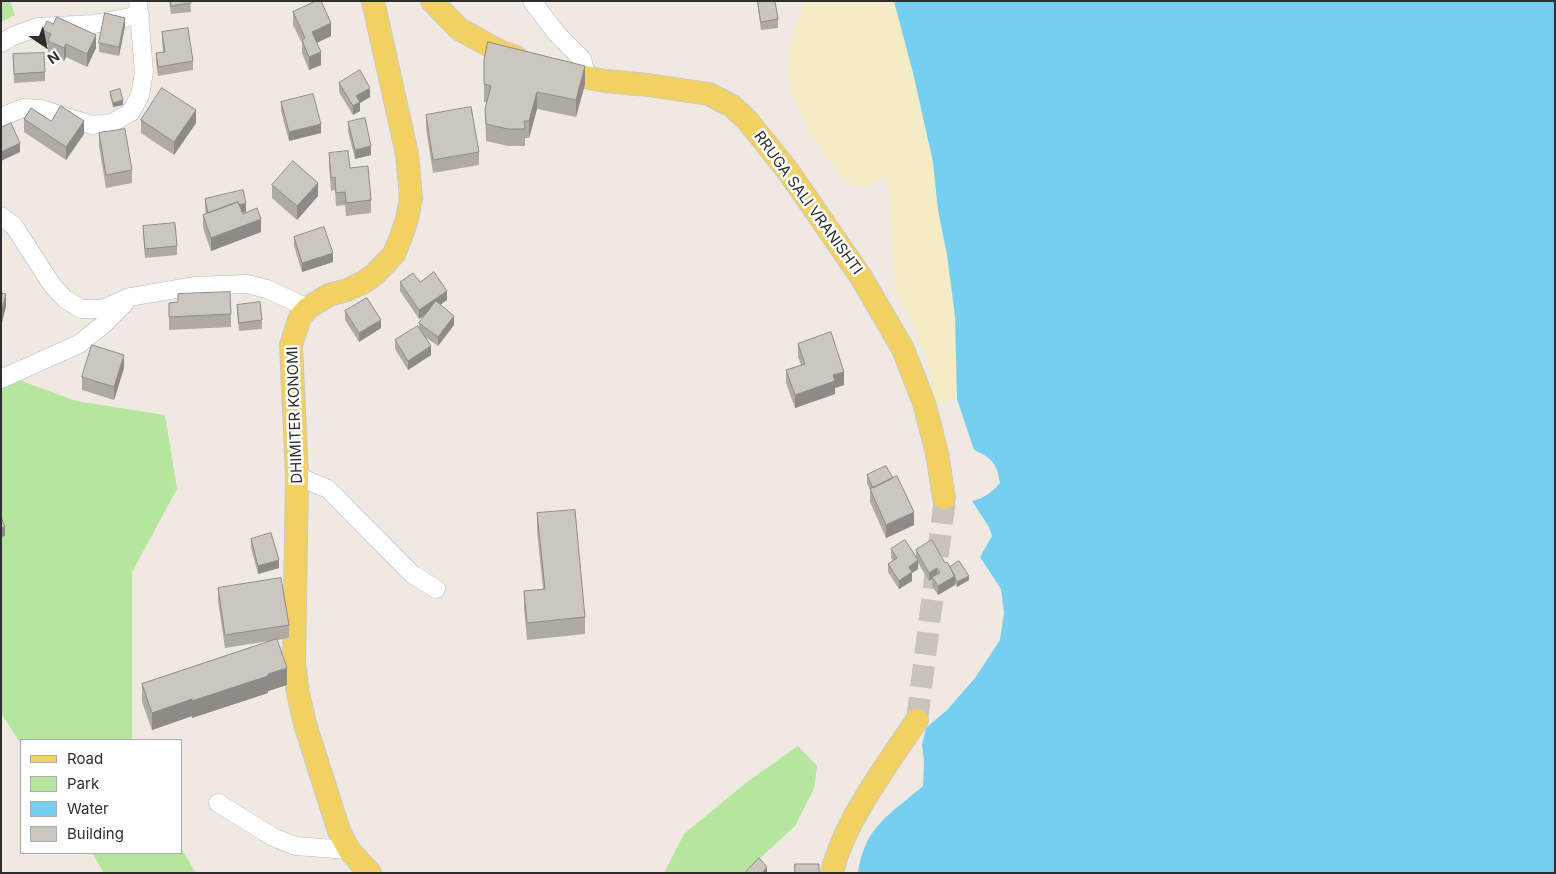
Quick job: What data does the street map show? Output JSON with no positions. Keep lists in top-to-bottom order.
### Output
{
  "streets": {
    "main road": ["RRUGA SALI VRANISHTI", "DHIMITER KONOMI"]
  },
  "legend": [
    "Road",
    "Park",
    "Water",
    "Building"
  ],
  "north": "bottom right"
}
